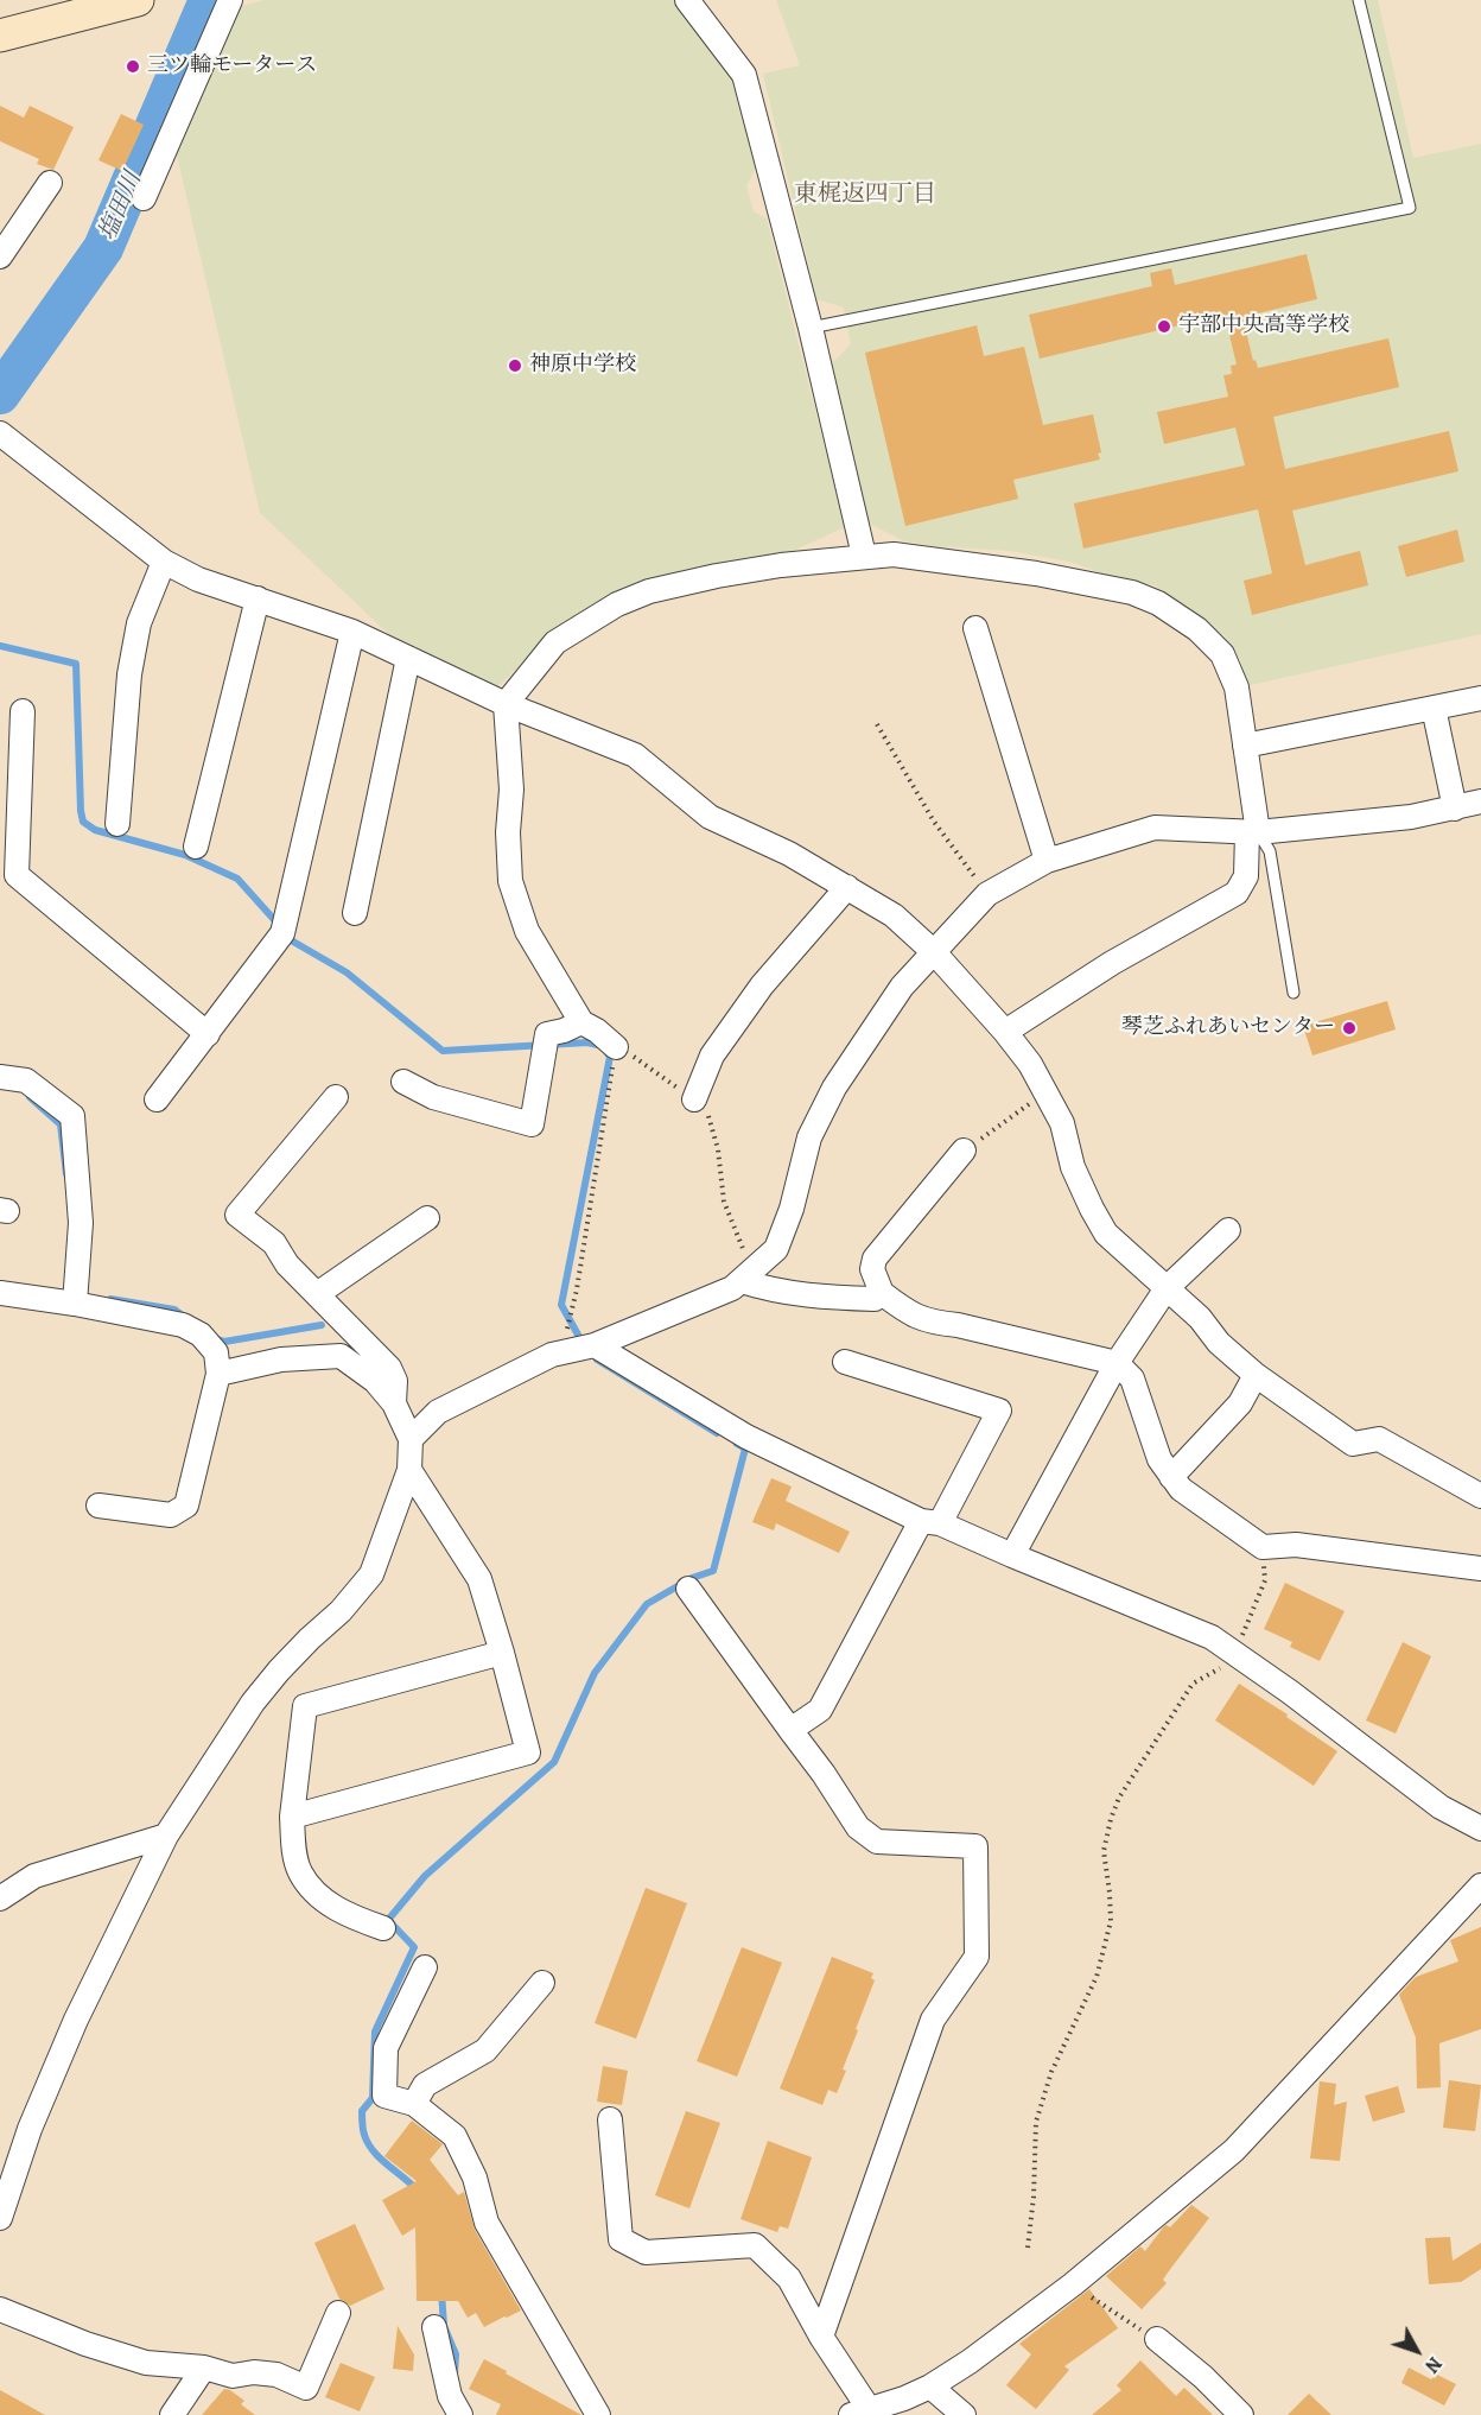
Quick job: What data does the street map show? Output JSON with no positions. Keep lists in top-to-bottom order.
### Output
{
  "districts": ["東梶返四丁目"],
  "water": ["塩田川"],
  "places": [
    "三ツ輪モータース",
    "宇部中央高等学校",
    "神原中学校",
    "琴芝ふれあいセンター"
  ],
  "north": "bottom right"
}
